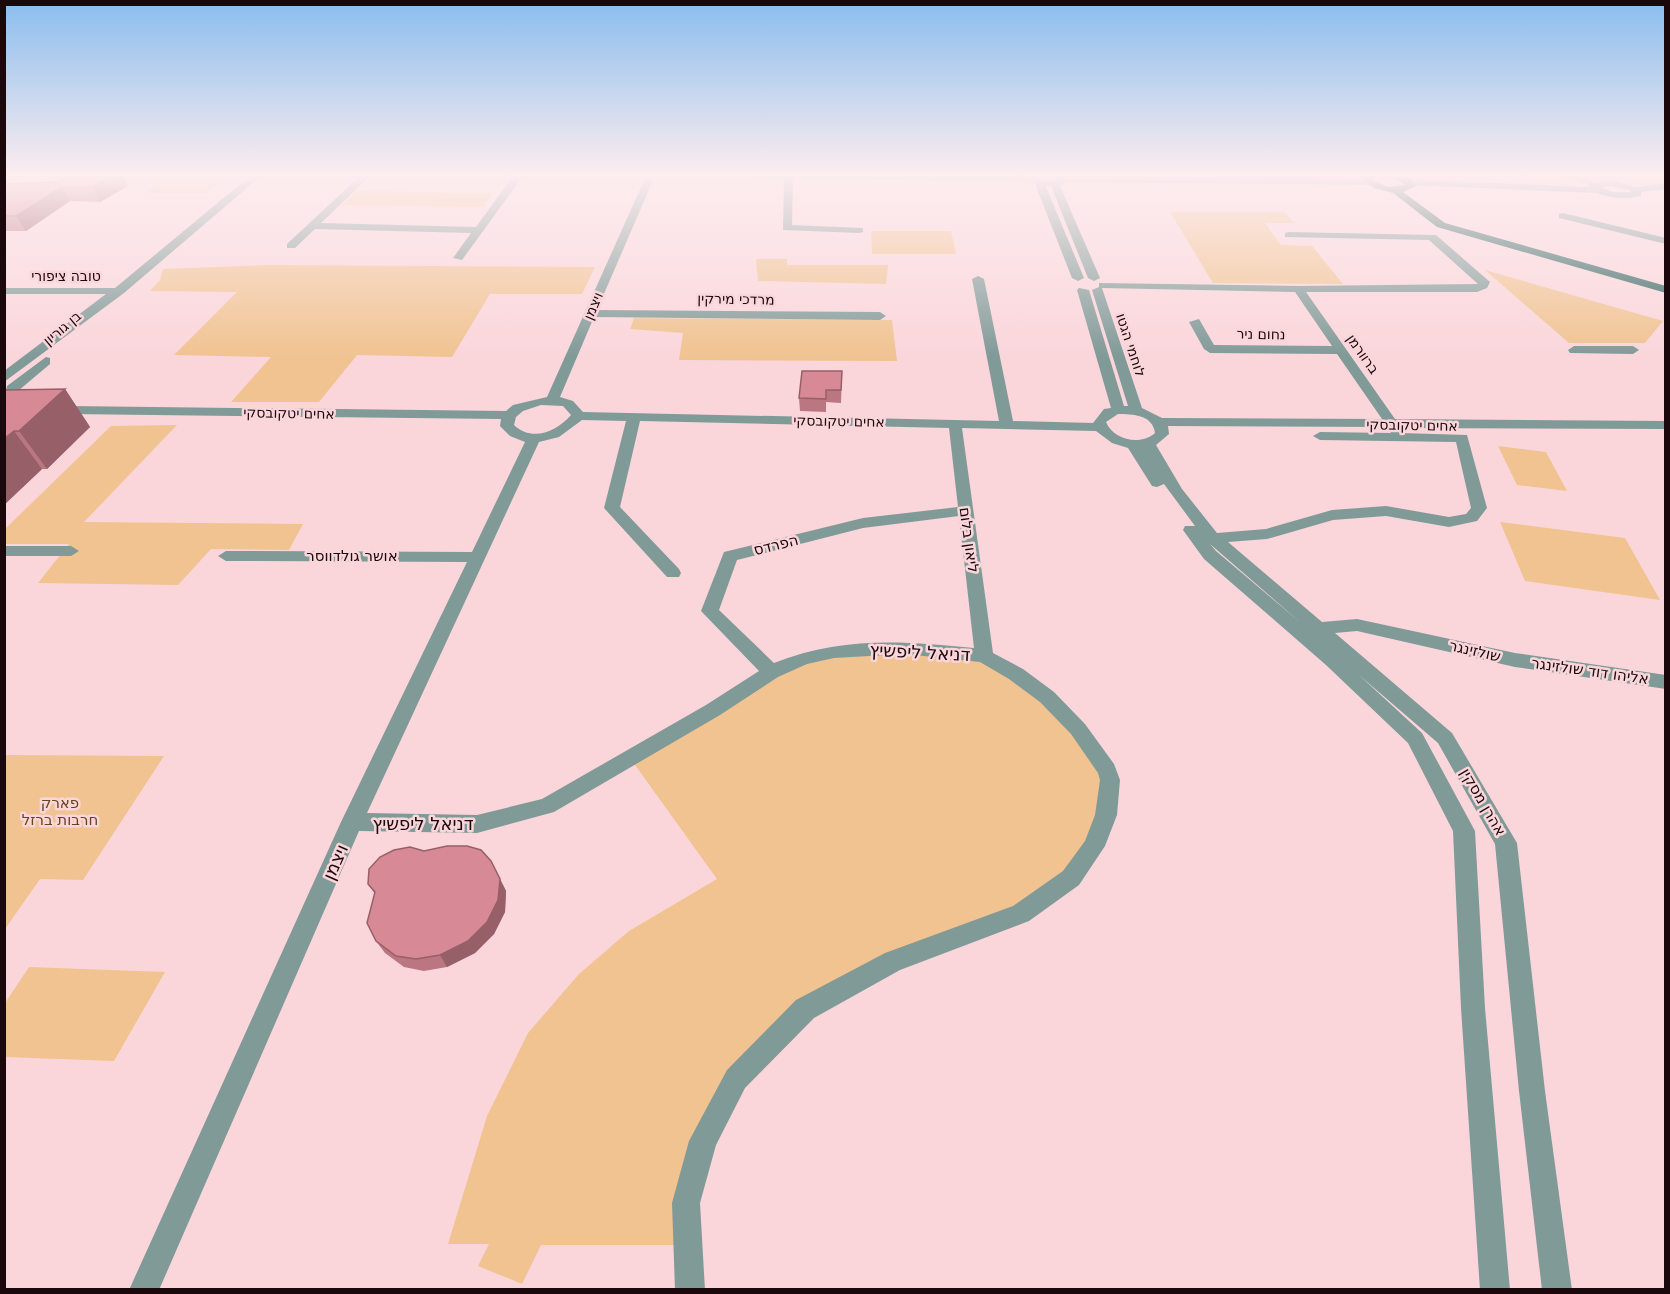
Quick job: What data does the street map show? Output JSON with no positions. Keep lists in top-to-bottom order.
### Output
{
  "streets": {
    "street": [
      "טובה ציפורי",
      "מרדכי מירקין",
      "ויצמן",
      "בן גוריון",
      "נחום ניר",
      "לוחמי הגטו",
      "ברוורמן",
      "אחים יטקובסקי",
      "ליאון בלום",
      "הפרדס",
      "אושר גולדווסר",
      "שולזינגר",
      "דניאל ליפשיץ",
      "אליהו דוד שולזינגר",
      "אהרן מסקין"
    ]
  },
  "crossings": [
    ["טובה ציפורי", "בן גוריון"],
    ["מרדכי מירקין", "ויצמן"],
    ["ויצמן", "אושר גולדווסר"],
    ["ויצמן", "דניאל ליפשיץ"],
    ["בן גוריון", "אחים יטקובסקי"],
    ["נחום ניר", "ברוורמן"],
    ["ברוורמן", "אחים יטקובסקי"],
    ["אחים יטקובסקי", "ליאון בלום"],
    ["אחים יטקובסקי", "אהרן מסקין"],
    ["ליאון בלום", "הפרדס"],
    ["ליאון בלום", "דניאל ליפשיץ"],
    ["הפרדס", "דניאל ליפשיץ"],
    ["שולזינגר", "אליהו דוד שולזינגר"],
    ["שולזינגר", "אהרן מסקין"]
  ],
  "parks": ["פארק חרבות ברזל"]
}
